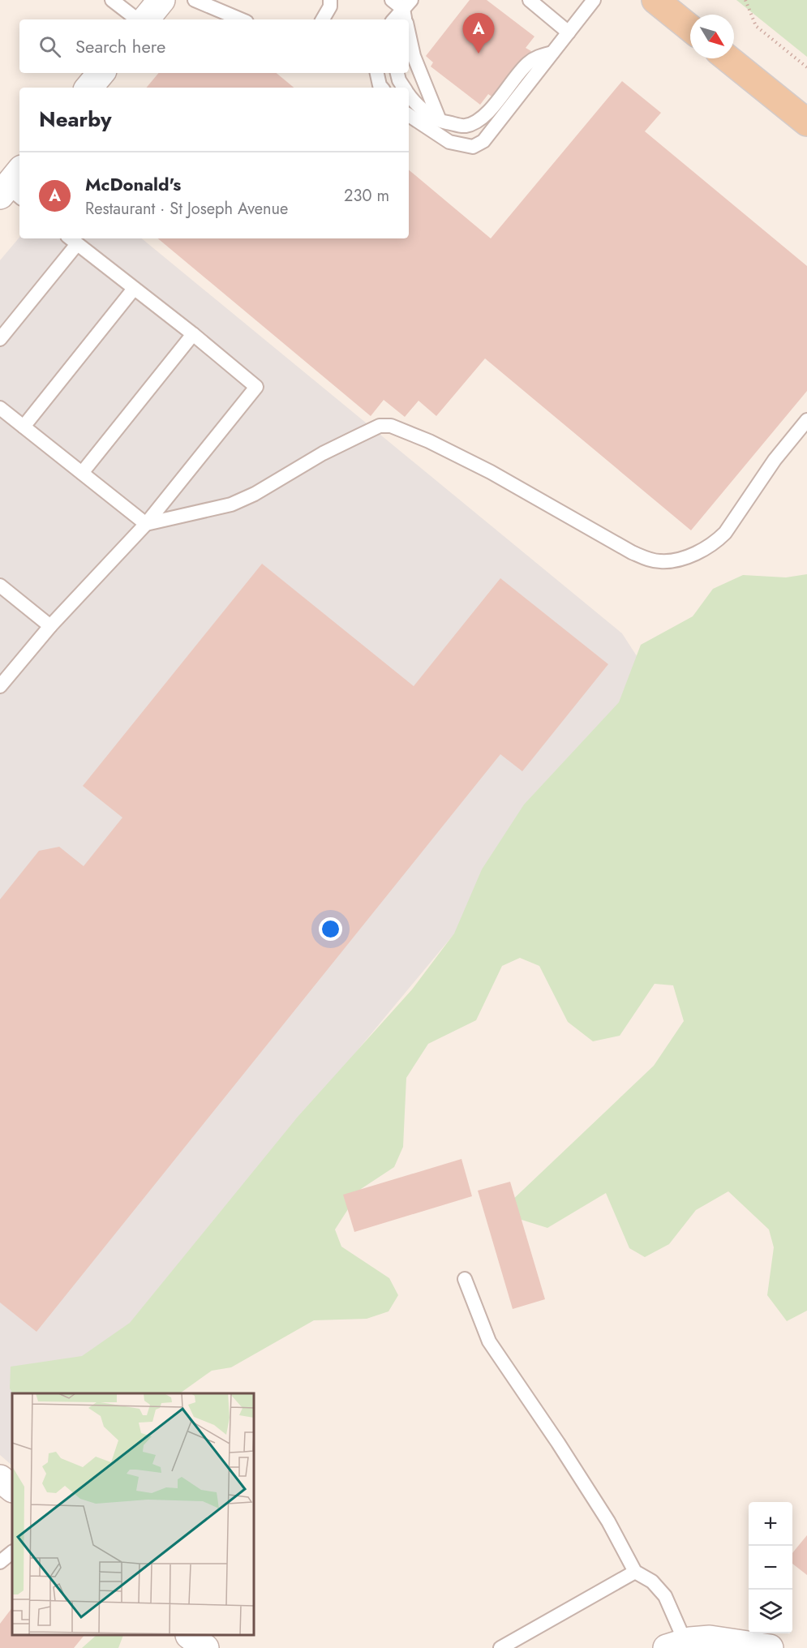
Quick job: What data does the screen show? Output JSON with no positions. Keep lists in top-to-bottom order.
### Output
{
  "north": "bottom right",
  "page": {
    "pins": "A",
    "search": "Search here",
    "heading": "Nearby",
    "list": [
      {
        "mark": "A",
        "name": "McDonald's",
        "note": "Restaurant · St Joseph Avenue",
        "value": "230 m"
      }
    ],
    "map_buttons": ["+", "−"]
  }
}
